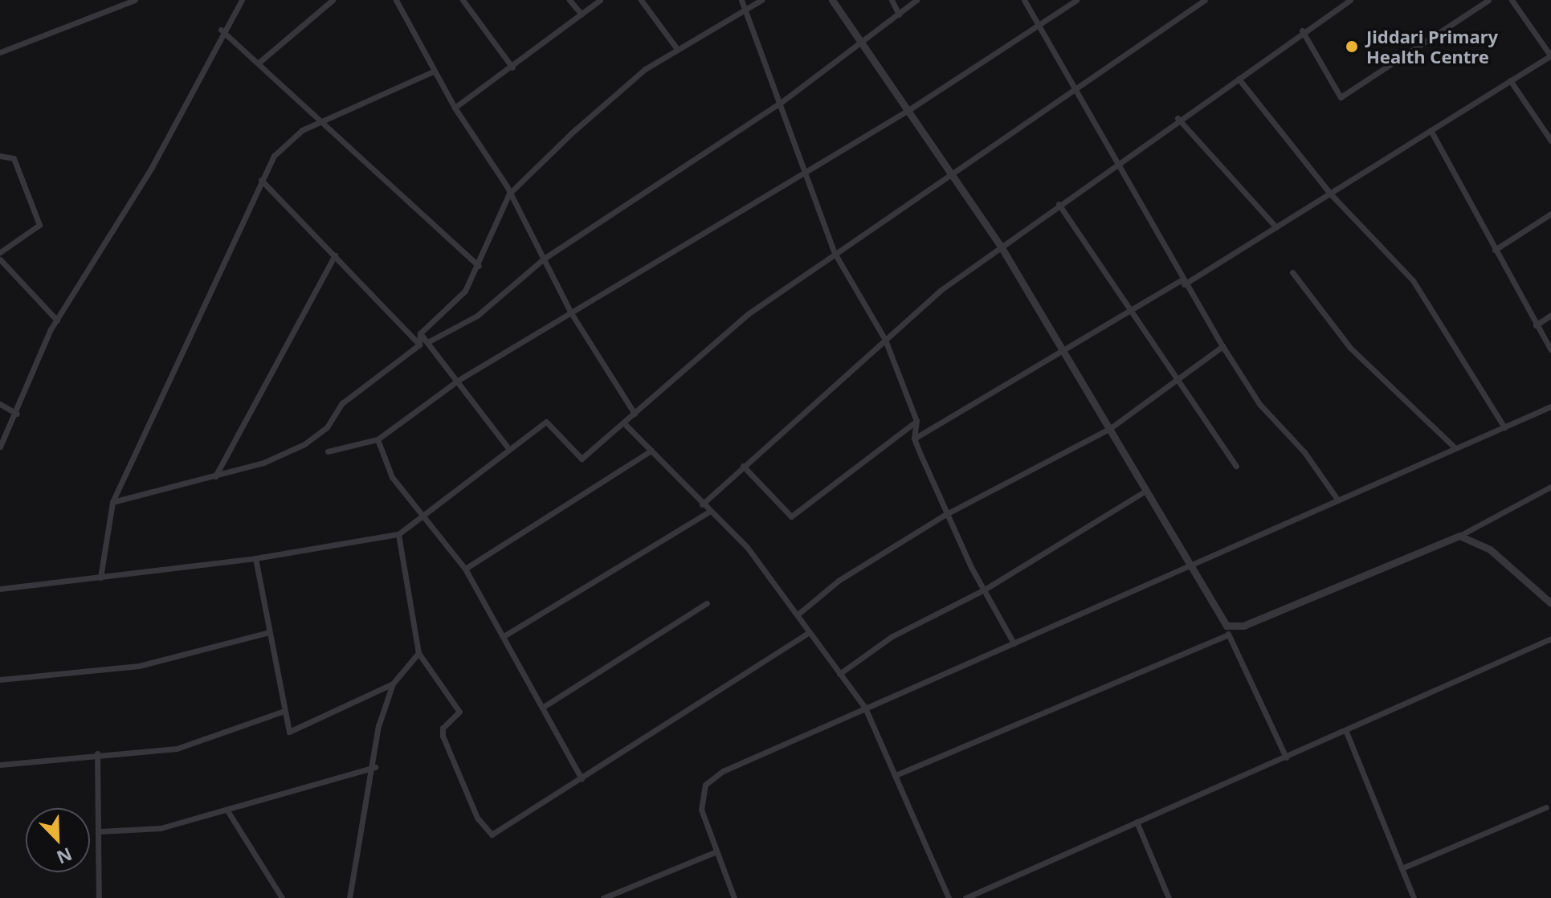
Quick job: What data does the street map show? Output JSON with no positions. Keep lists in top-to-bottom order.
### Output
{
  "places": ["Jiddari Primary Health Centre"],
  "north": "bottom right"
}
